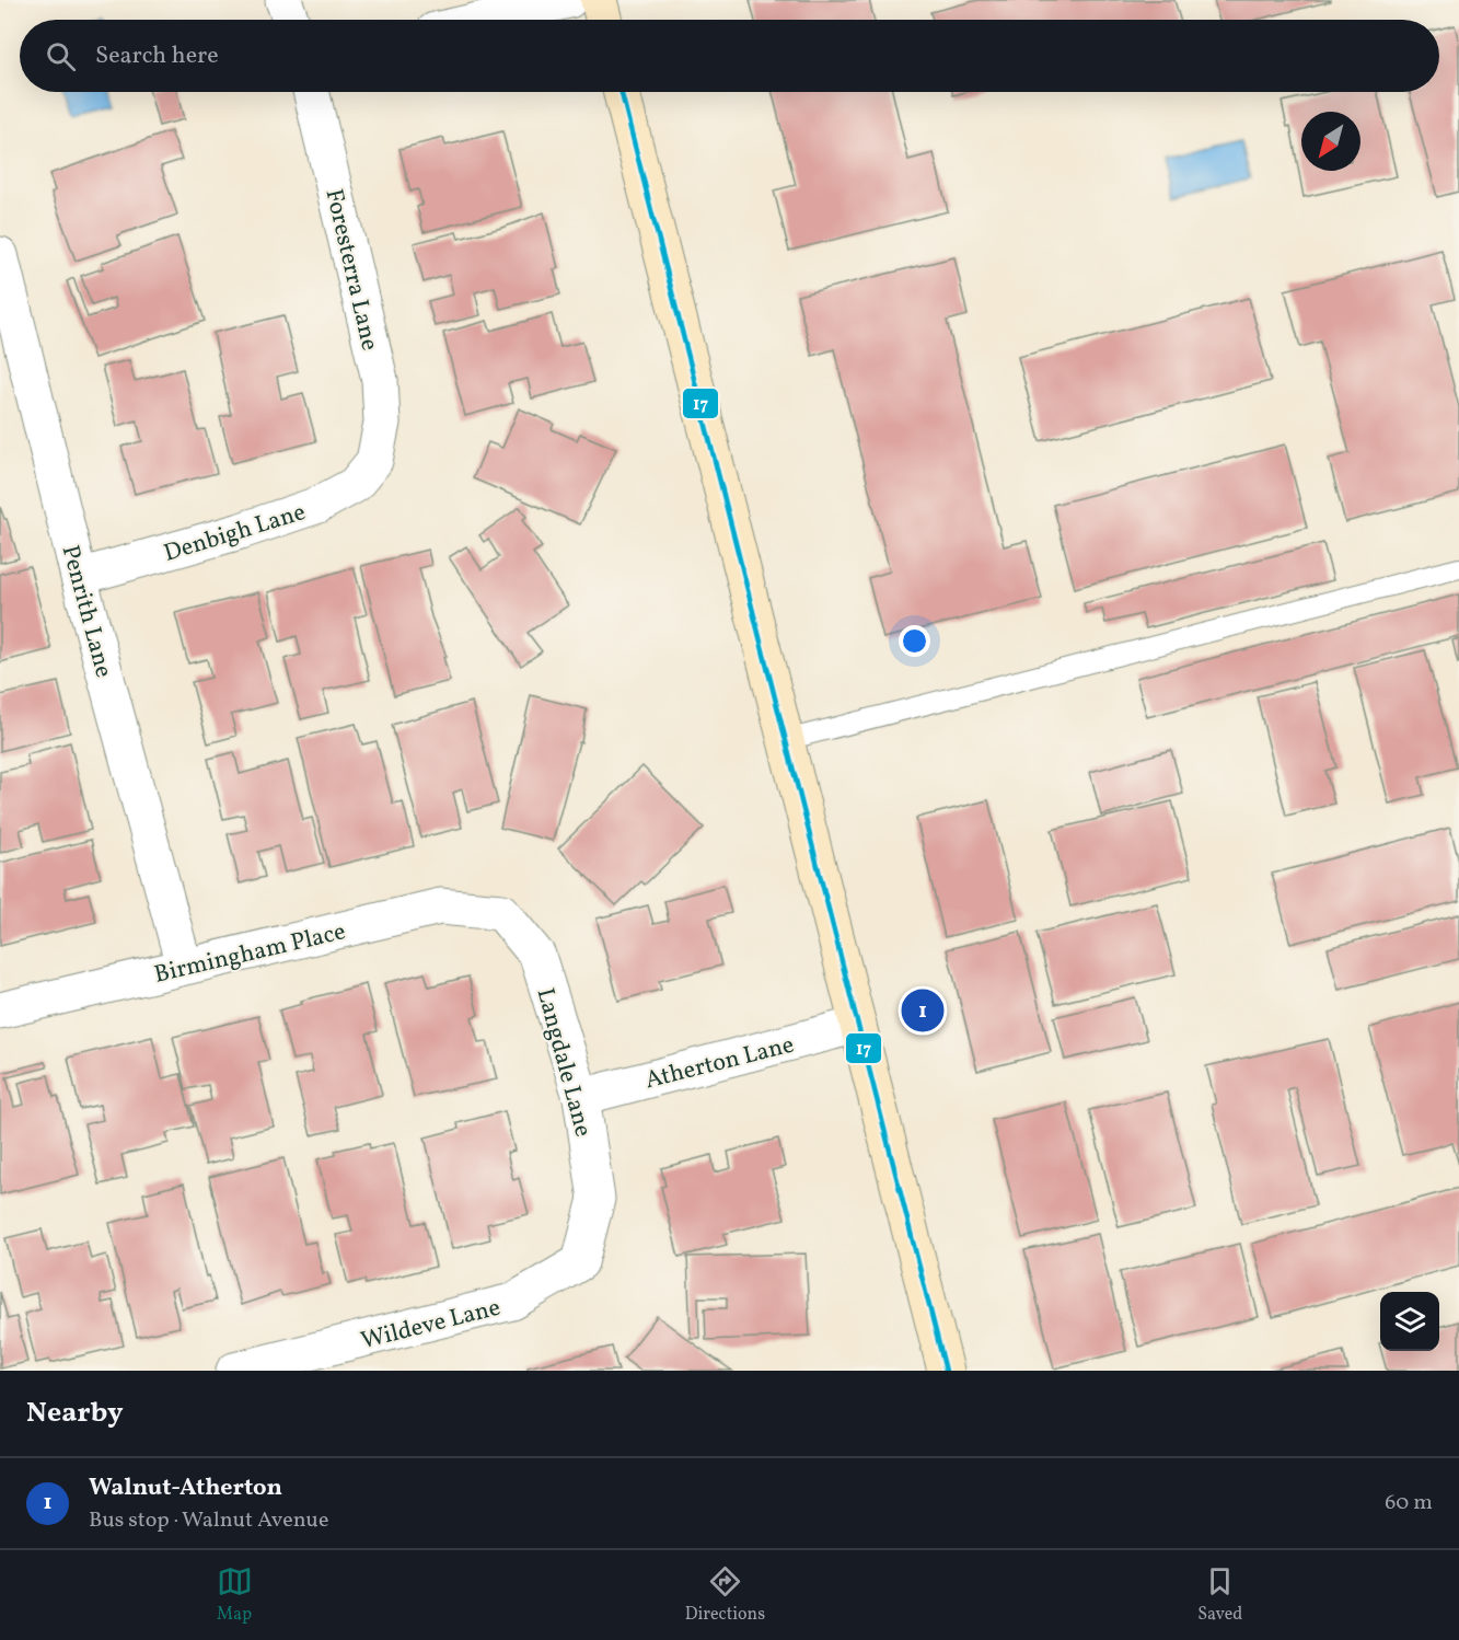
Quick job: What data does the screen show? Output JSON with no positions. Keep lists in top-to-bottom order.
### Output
{
  "streets": {
    "street": [
      "Foresterra Lane",
      "Denbigh Lane",
      "Penrith Lane",
      "Birmingham Place",
      "Atherton Lane",
      "Langdale Lane",
      "Wildeve Lane"
    ]
  },
  "crossings": [
    ["Foresterra Lane", "Denbigh Lane"],
    ["Denbigh Lane", "Penrith Lane"],
    ["Penrith Lane", "Birmingham Place"],
    ["Birmingham Place", "Langdale Lane"],
    ["Atherton Lane", "Langdale Lane"],
    ["Langdale Lane", "Wildeve Lane"]
  ],
  "lines": ["transit line 17"],
  "north": "bottom left",
  "page": {
    "search": "Search here",
    "pins": "1",
    "heading": "Nearby",
    "list": [
      {
        "mark": "1",
        "name": "Walnut-Atherton",
        "note": "Bus stop · Walnut Avenue",
        "value": "60 m"
      }
    ],
    "nav": ["Map", "Directions", "Saved"]
  }
}
